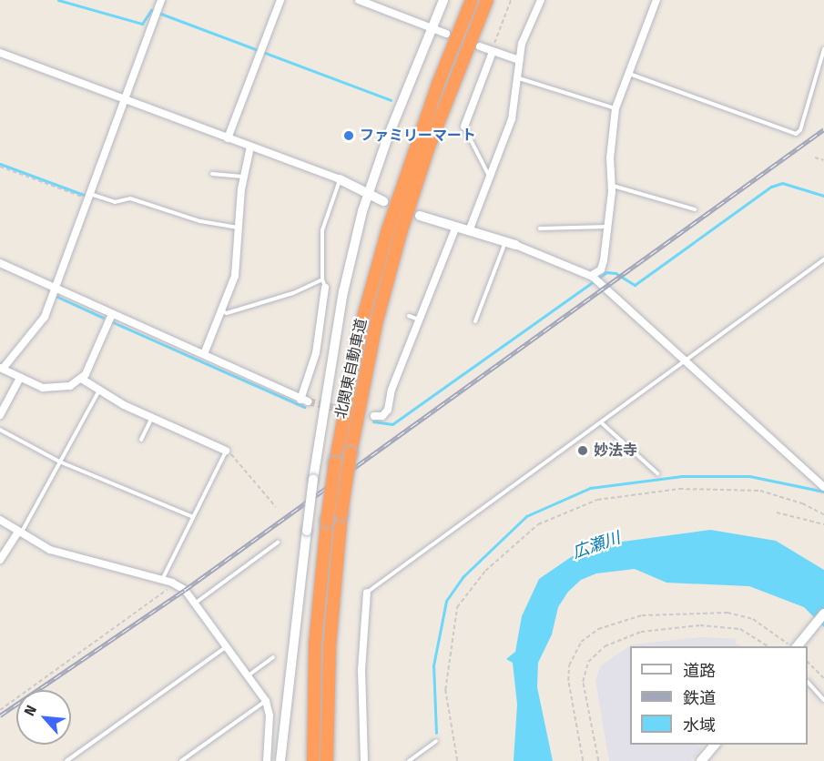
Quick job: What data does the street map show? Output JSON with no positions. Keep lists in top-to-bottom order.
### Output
{
  "streets": {
    "highway": ["北関東自動車道"]
  },
  "water": ["広瀬川"],
  "places": ["ファミリーマート", "妙法寺"],
  "legend": ["道路", "鉄道", "水域"],
  "north": "top left"
}
